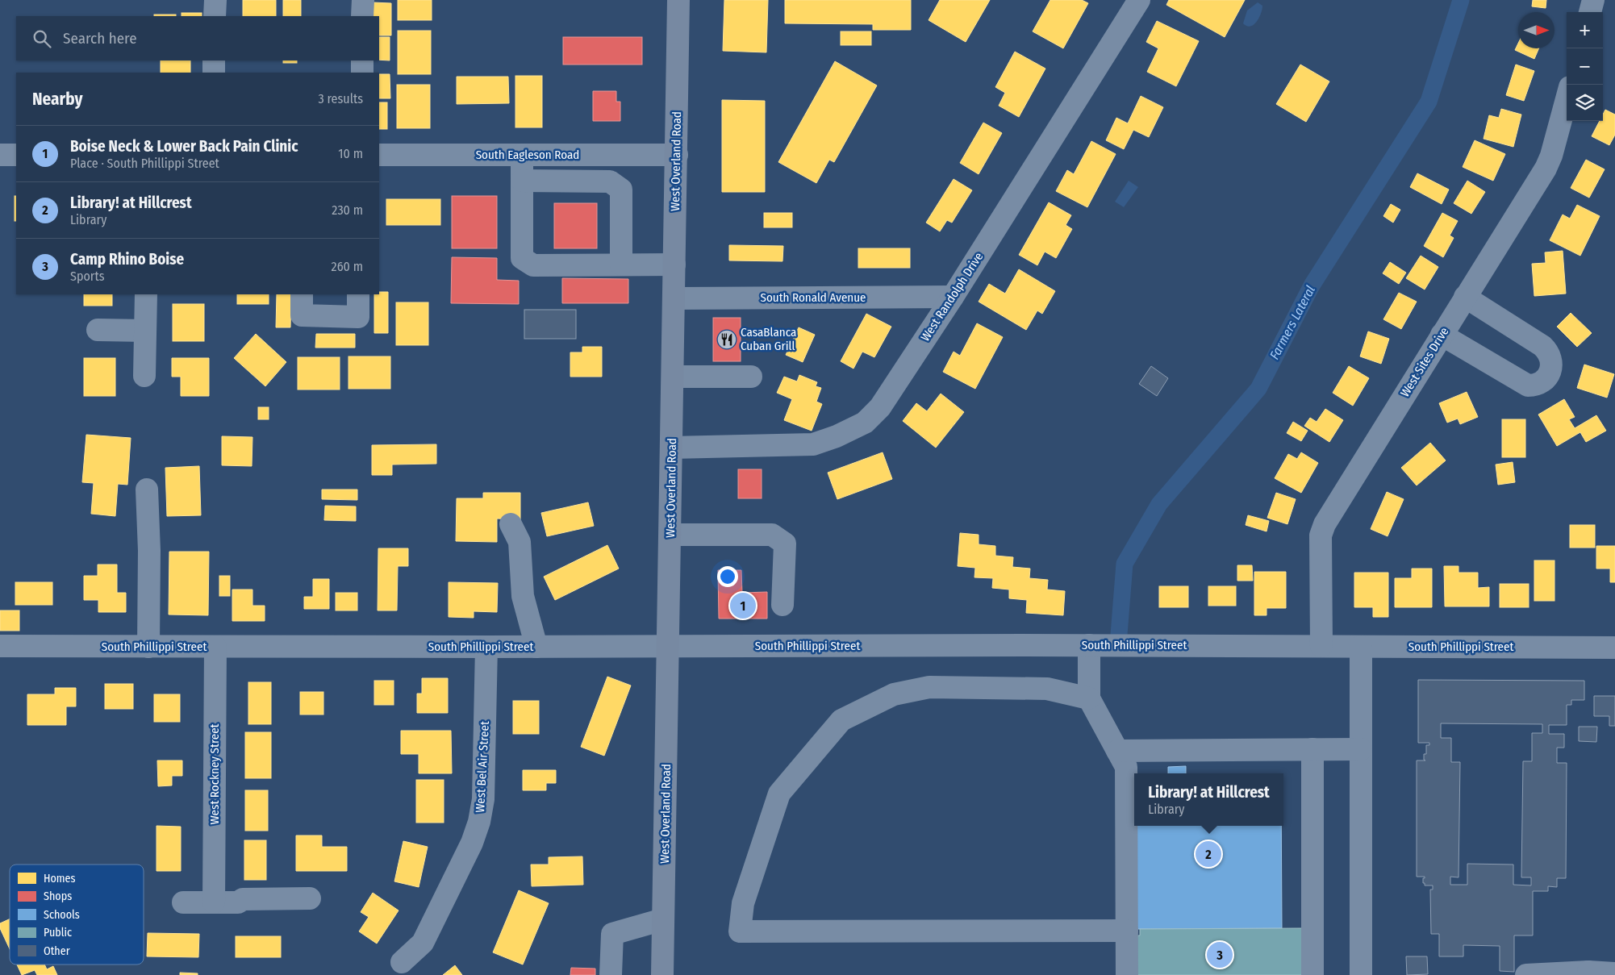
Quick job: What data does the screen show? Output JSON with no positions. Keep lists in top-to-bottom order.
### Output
{
  "streets": {
    "main road": ["West Overland Road"],
    "street": [
      "South Eagleson Road",
      "West Randolph Drive",
      "South Ronald Avenue",
      "West Sites Drive",
      "South Phillippi Street",
      "West Bel Air Street",
      "West Rockney Street"
    ]
  },
  "crossings": [
    ["South Eagleson Road", "West Overland Road"],
    ["West Overland Road", "West Randolph Drive"],
    ["West Overland Road", "South Ronald Avenue"],
    ["West Overland Road", "South Phillippi Street"],
    ["West Randolph Drive", "South Ronald Avenue"],
    ["West Sites Drive", "South Phillippi Street"],
    ["South Phillippi Street", "West Bel Air Street"],
    ["South Phillippi Street", "West Rockney Street"]
  ],
  "water": ["Farmers Lateral"],
  "places": {
    "restaurant": ["CasaBlanca Cuban Grill"]
  },
  "legend": [
    "Homes",
    "Shops",
    "Schools",
    "Public",
    "Other"
  ],
  "north": "right",
  "page": {
    "map_buttons": ["+", "−"],
    "search": "Search here",
    "heading": ["Nearby", "3 results"],
    "list": [
      {
        "mark": "1",
        "name": "Boise Neck & Lower Back Pain Clinic",
        "note": "Place · South Phillippi Street",
        "value": "10 m"
      },
      {
        "mark": "2",
        "name": "Library! at Hillcrest",
        "note": "Library",
        "value": "230 m"
      },
      {
        "mark": "3",
        "name": "Camp Rhino Boise",
        "note": "Sports",
        "value": "260 m"
      }
    ],
    "pins": ["1", "2", "3"],
    "popup": ["Library! at Hillcrest", "Library"]
  }
}
